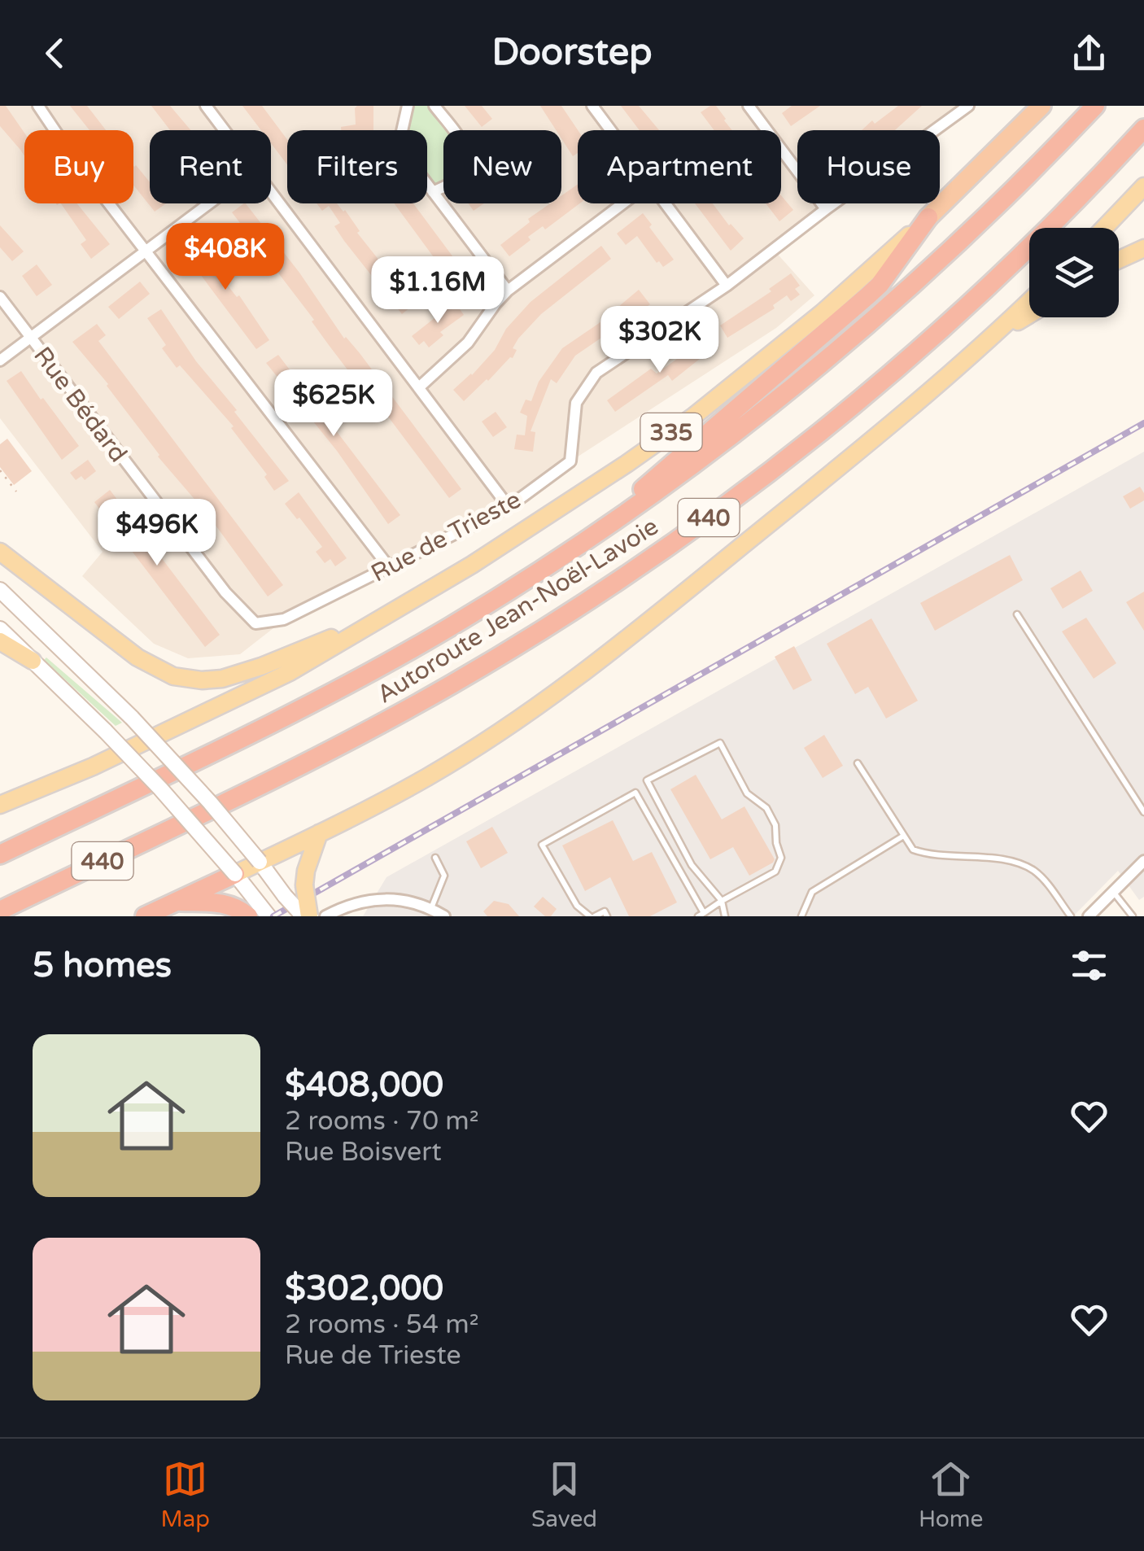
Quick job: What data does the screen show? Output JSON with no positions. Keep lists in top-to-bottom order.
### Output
{
  "streets": {
    "highway": ["335", "440", "Autoroute Jean-Noël-Lavoie"],
    "street": ["Rue Bédard", "Rue de Trieste"]
  },
  "crossings": [
    ["Rue Bédard", "Rue de Trieste"]
  ],
  "page": {
    "header": "Doorstep",
    "chip": [
      "Buy",
      "Rent",
      "Filters",
      "New",
      "Apartment",
      "House"
    ],
    "price": [
      "$408K",
      "$1.16M",
      "$302K",
      "$625K",
      "$496K"
    ],
    "heading": "5 homes",
    "list": [
      {
        "name": "$408,000",
        "note": "2 rooms · 70 m² · Rue Boisvert"
      },
      {
        "name": "$302,000",
        "note": "2 rooms · 54 m² · Rue de Trieste"
      }
    ],
    "tabs": ["Map", "Saved", "Home"]
  }
}
